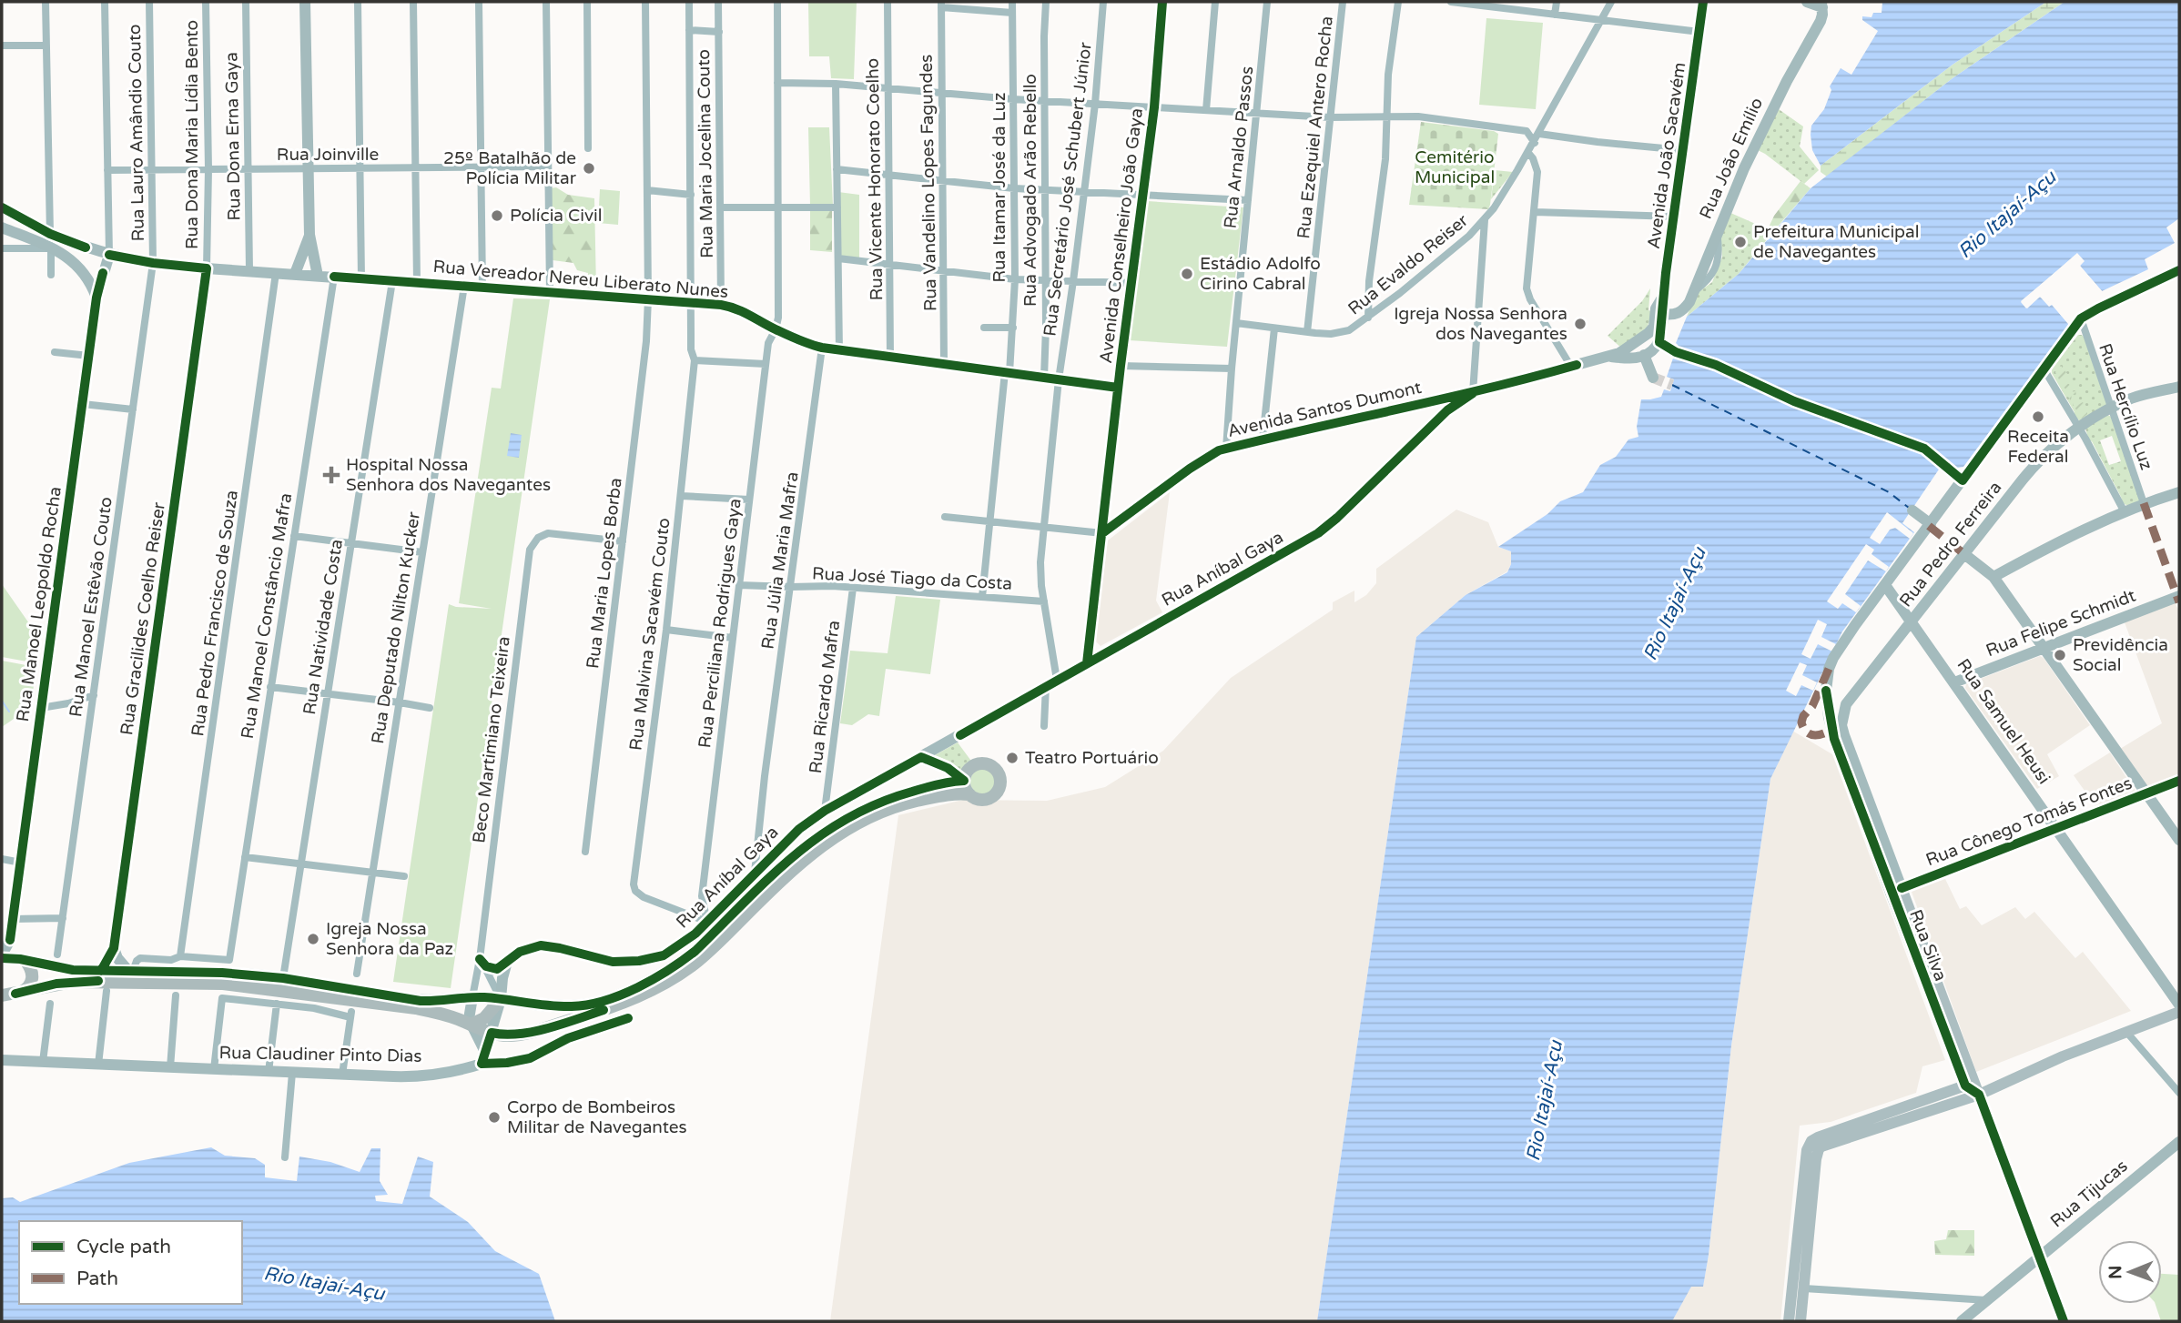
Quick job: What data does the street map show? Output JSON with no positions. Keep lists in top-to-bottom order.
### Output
{
  "streets": {
    "main road": [
      "Avenida João Sacavém",
      "Rua João Emílio",
      "Avenida Conselheiro João Gaya",
      "Rua Vereador Nereu Liberato Nunes",
      "Avenida Santos Dumont",
      "Rua Pedro Ferreira",
      "Rua Aníbal Gaya",
      "Rua Manoel Leopoldo Rocha",
      "Rua Gracilides Coelho Reiser",
      "Rua Felipe Schmidt",
      "Rua Samuel Heusi",
      "Rua Cônego Tomás Fontes",
      "Rua Silva",
      "Rua Claudiner Pinto Dias",
      "Rua Tijucas"
    ],
    "street": [
      "Rua Ezequiel Antero Rocha",
      "Rua Lauro Amândio Couto",
      "Rua Dona Maria Lídia Bento",
      "Rua Dona Erna Gaya",
      "Rua Arnaldo Passos",
      "Rua Maria Jocelina Couto",
      "Rua Joinville",
      "Rua Vicente Honorato Coelho",
      "Rua Vandelino Lopes Fagundes",
      "Rua Itamar José da Luz",
      "Rua Secretário José Schubert Júnior",
      "Rua Advogado Arão Rebello",
      "Rua Evaldo Reiser",
      "Rua Hercílio Luz",
      "Rua Júlia Maria Mafra",
      "Rua Maria Lopes Borba",
      "Rua José Tiago da Costa",
      "Rua Manoel Estêvão Couto",
      "Rua Pedro Francisco de Souza",
      "Rua Manoel Constâncio Mafra",
      "Rua Perciliana Rodrigues Gaya",
      "Rua Natividade Costa",
      "Rua Deputado Nilton Kucker",
      "Rua Malvina Sacavém Couto",
      "Rua Ricardo Mafra",
      "Beco Martimiano Teixeira"
    ]
  },
  "crossings": [
    ["Rua Ezequiel Antero Rocha", "Rua Evaldo Reiser"],
    ["Rua Lauro Amândio Couto", "Rua Joinville"],
    ["Rua Lauro Amândio Couto", "Rua Vereador Nereu Liberato Nunes"],
    ["Rua Lauro Amândio Couto", "Rua Manoel Estêvão Couto"],
    ["Rua Dona Maria Lídia Bento", "Rua Joinville"],
    ["Rua Dona Maria Lídia Bento", "Rua Vereador Nereu Liberato Nunes"],
    ["Rua Dona Maria Lídia Bento", "Rua Gracilides Coelho Reiser"],
    ["Rua Dona Erna Gaya", "Rua Joinville"],
    ["Rua Dona Erna Gaya", "Rua Vereador Nereu Liberato Nunes"],
    ["Rua Arnaldo Passos", "Rua Evaldo Reiser"],
    ["Rua Arnaldo Passos", "Avenida Santos Dumont"],
    ["Rua Maria Jocelina Couto", "Rua Vereador Nereu Liberato Nunes"],
    ["Avenida João Sacavém", "Rua João Emílio"],
    ["Avenida João Sacavém", "Avenida Santos Dumont"],
    ["Rua Vicente Honorato Coelho", "Rua Vereador Nereu Liberato Nunes"],
    ["Rua Vandelino Lopes Fagundes", "Rua Vereador Nereu Liberato Nunes"],
    ["Rua Itamar José da Luz", "Rua Vereador Nereu Liberato Nunes"],
    ["Rua Itamar José da Luz", "Rua José Tiago da Costa"],
    ["Rua Secretário José Schubert Júnior", "Rua Vereador Nereu Liberato Nunes"],
    ["Rua Secretário José Schubert Júnior", "Rua Aníbal Gaya"],
    ["Rua Secretário José Schubert Júnior", "Rua José Tiago da Costa"],
    ["Rua Advogado Arão Rebello", "Rua Vereador Nereu Liberato Nunes"],
    ["Avenida Conselheiro João Gaya", "Rua Vereador Nereu Liberato Nunes"],
    ["Avenida Conselheiro João Gaya", "Avenida Santos Dumont"],
    ["Avenida Conselheiro João Gaya", "Rua Aníbal Gaya"],
    ["Rua Vereador Nereu Liberato Nunes", "Rua Júlia Maria Mafra"],
    ["Rua Vereador Nereu Liberato Nunes", "Rua Maria Lopes Borba"],
    ["Rua Vereador Nereu Liberato Nunes", "Rua Manoel Leopoldo Rocha"],
    ["Rua Vereador Nereu Liberato Nunes", "Rua Manoel Estêvão Couto"],
    ["Rua Vereador Nereu Liberato Nunes", "Rua Pedro Francisco de Souza"],
    ["Rua Vereador Nereu Liberato Nunes", "Rua Manoel Constâncio Mafra"],
    ["Rua Vereador Nereu Liberato Nunes", "Rua Gracilides Coelho Reiser"],
    ["Rua Vereador Nereu Liberato Nunes", "Rua Perciliana Rodrigues Gaya"],
    ["Rua Vereador Nereu Liberato Nunes", "Rua Natividade Costa"],
    ["Rua Vereador Nereu Liberato Nunes", "Rua Deputado Nilton Kucker"],
    ["Rua Vereador Nereu Liberato Nunes", "Rua Malvina Sacavém Couto"],
    ["Rua Hercílio Luz", "Rua Pedro Ferreira"],
    ["Avenida Santos Dumont", "Rua Aníbal Gaya"],
    ["Rua Pedro Ferreira", "Rua Samuel Heusi"],
    ["Rua Pedro Ferreira", "Rua Silva"],
    ["Rua Júlia Maria Mafra", "Rua Aníbal Gaya"],
    ["Rua Júlia Maria Mafra", "Rua José Tiago da Costa"],
    ["Rua Aníbal Gaya", "Rua Perciliana Rodrigues Gaya"],
    ["Rua Aníbal Gaya", "Rua Malvina Sacavém Couto"],
    ["Rua Aníbal Gaya", "Rua Ricardo Mafra"],
    ["Rua Maria Lopes Borba", "Beco Martimiano Teixeira"],
    ["Rua José Tiago da Costa", "Rua Perciliana Rodrigues Gaya"],
    ["Rua José Tiago da Costa", "Rua Ricardo Mafra"],
    ["Rua Pedro Francisco de Souza", "Rua Manoel Constâncio Mafra"],
    ["Rua Perciliana Rodrigues Gaya", "Rua Malvina Sacavém Couto"],
    ["Rua Felipe Schmidt", "Rua Samuel Heusi"],
    ["Rua Samuel Heusi", "Rua Cônego Tomás Fontes"],
    ["Rua Cônego Tomás Fontes", "Rua Silva"],
    ["Rua Silva", "Rua Tijucas"]
  ],
  "water": ["Rio Itajaí-Açu"],
  "parks": ["Cemitério Municipal"],
  "places": {
    "other": [
      "25º Batalhão de Polícia Militar",
      "Polícia Civil",
      "Prefeitura Municipal de Navegantes",
      "Estádio Adolfo Cirino Cabral",
      "Igreja Nossa Senhora dos Navegantes",
      "Receita Federal",
      "Previdência Social",
      "Teatro Portuário",
      "Igreja Nossa Senhora da Paz",
      "Corpo de Bombeiros Militar de Navegantes"
    ],
    "health": ["Hospital Nossa Senhora dos Navegantes"]
  },
  "legend": ["Cycle path", "Path"],
  "north": "left"
}
